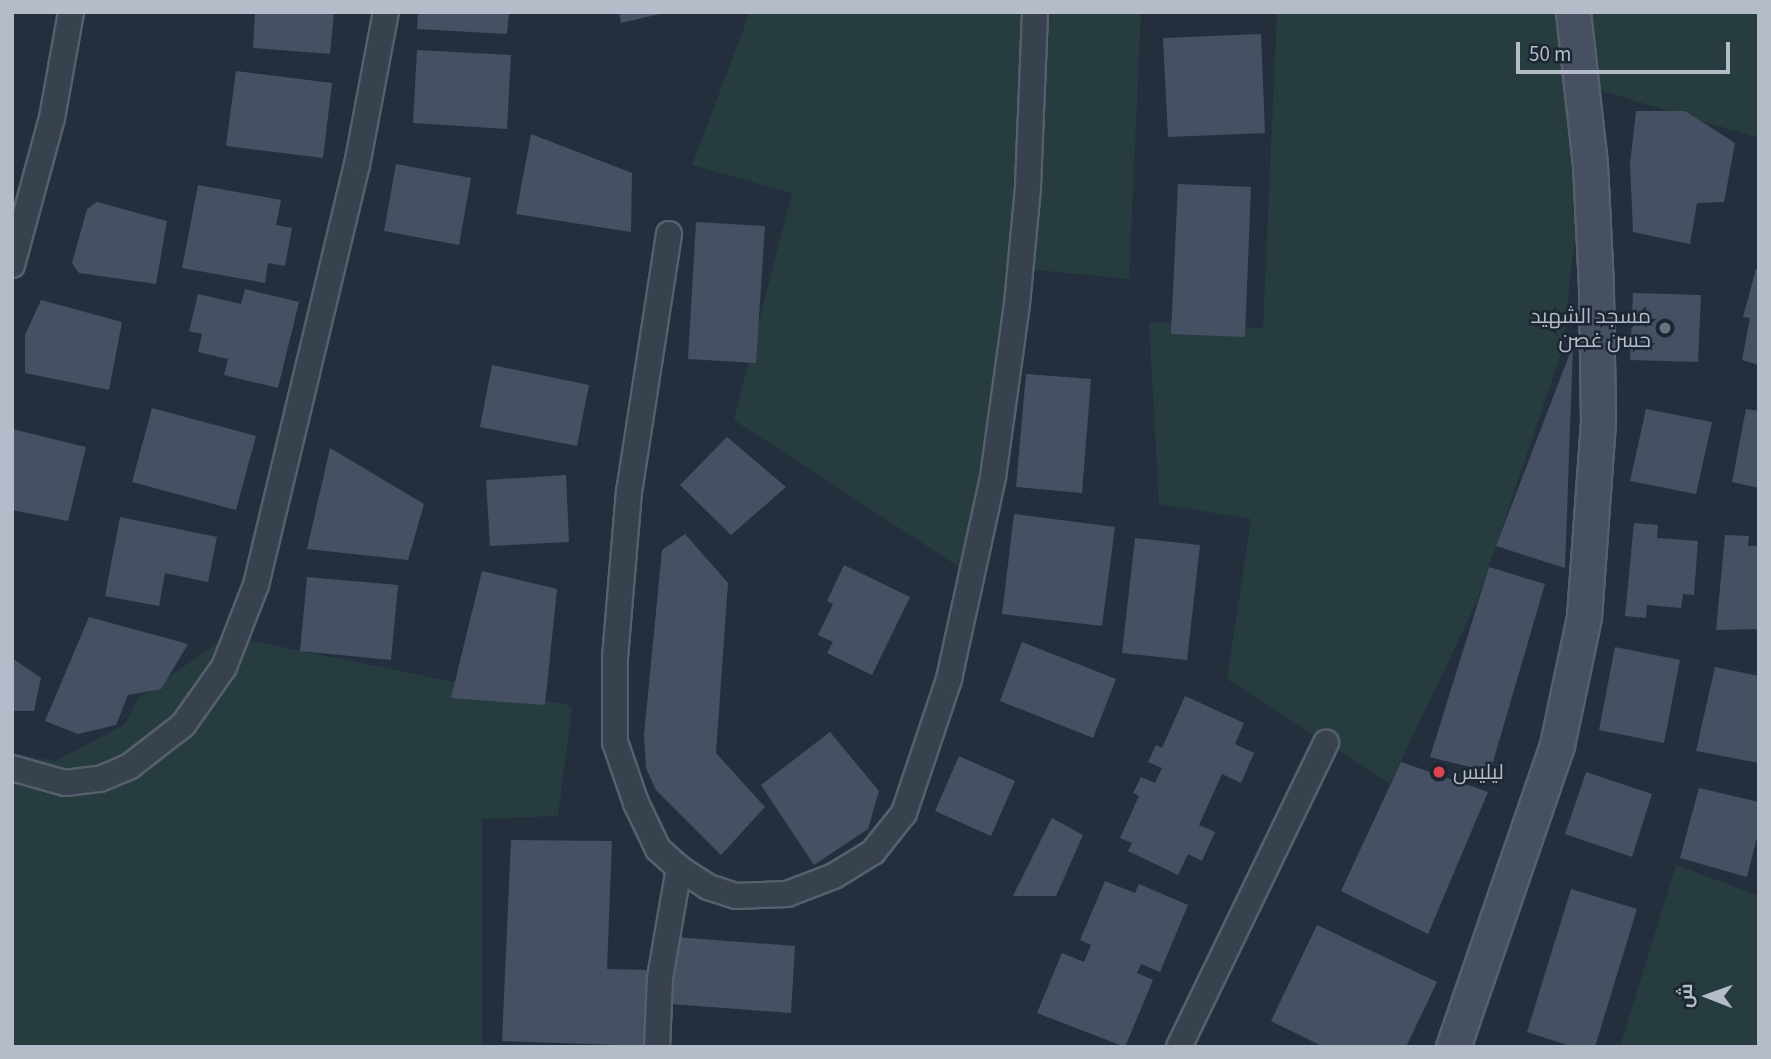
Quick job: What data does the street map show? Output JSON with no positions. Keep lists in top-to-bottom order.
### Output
{
  "places": ["مسجد الشهيد حسن غصن", "ليليس"],
  "scale_bar": "50 m",
  "north": "left"
}
